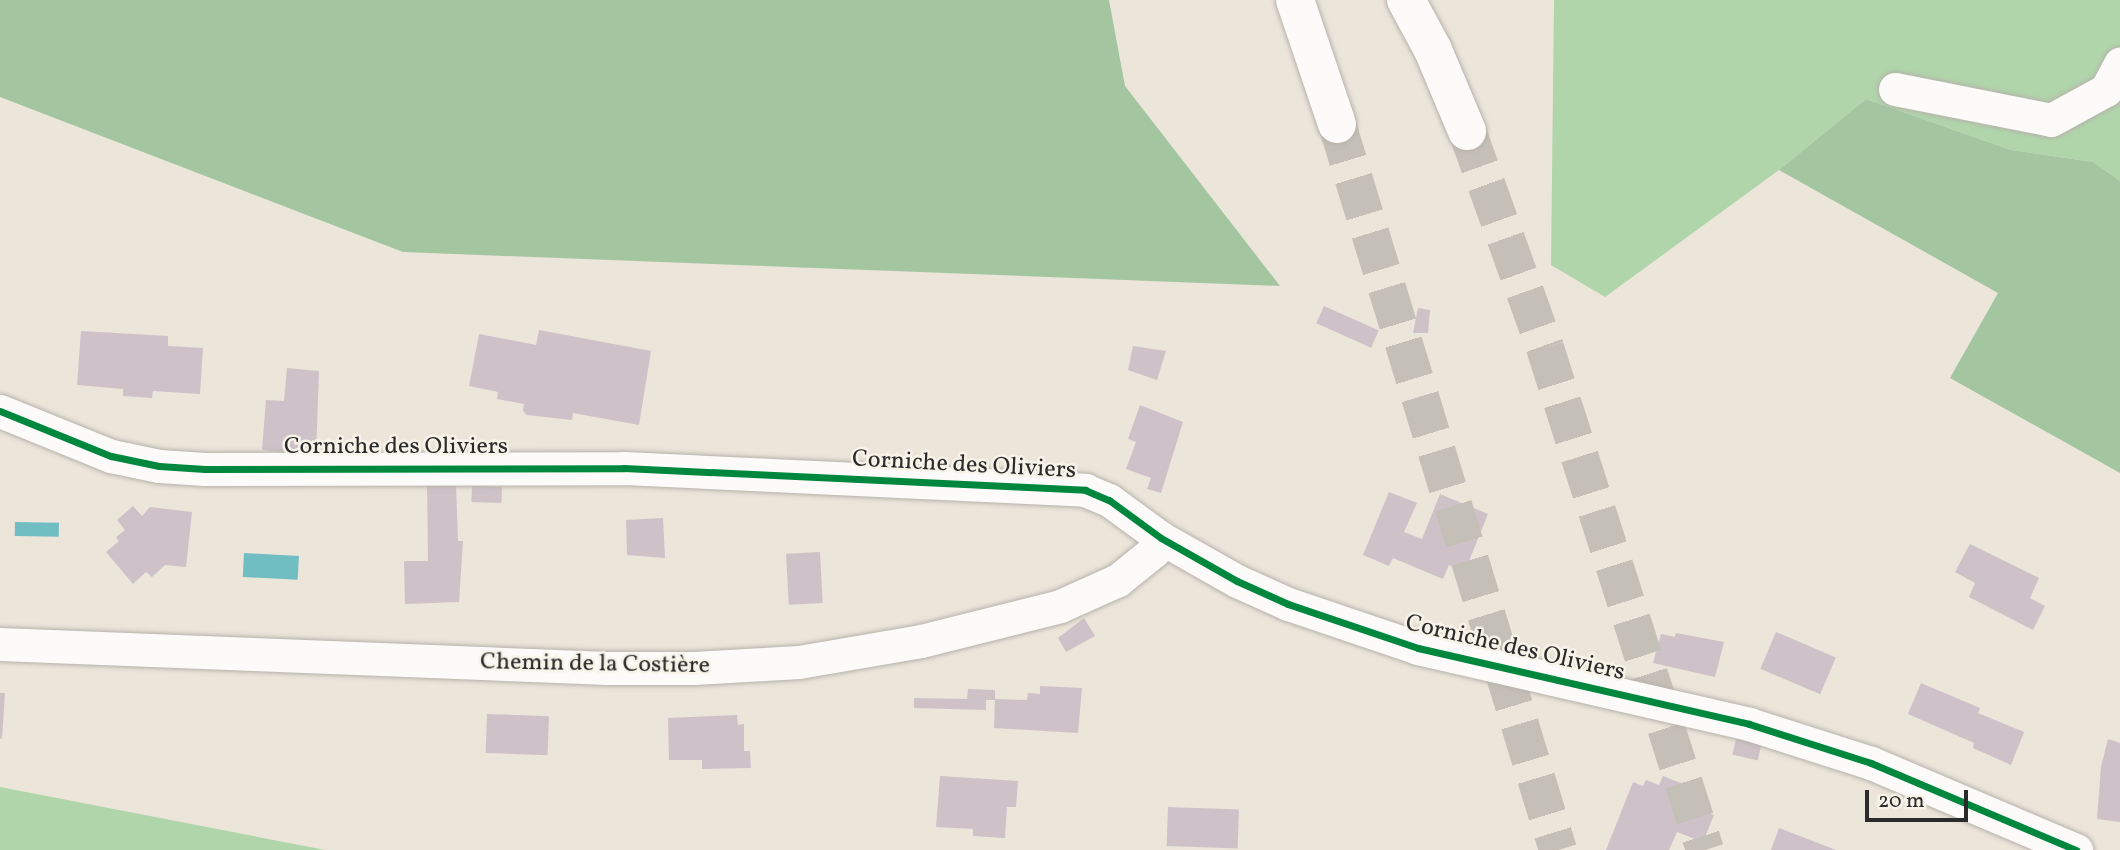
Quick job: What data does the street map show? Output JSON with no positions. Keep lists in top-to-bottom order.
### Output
{
  "streets": {
    "street": ["Corniche des Oliviers", "Chemin de la Costière"]
  },
  "crossings": [
    ["Corniche des Oliviers", "Chemin de la Costière"]
  ],
  "scale_bar": "20 m"
}
